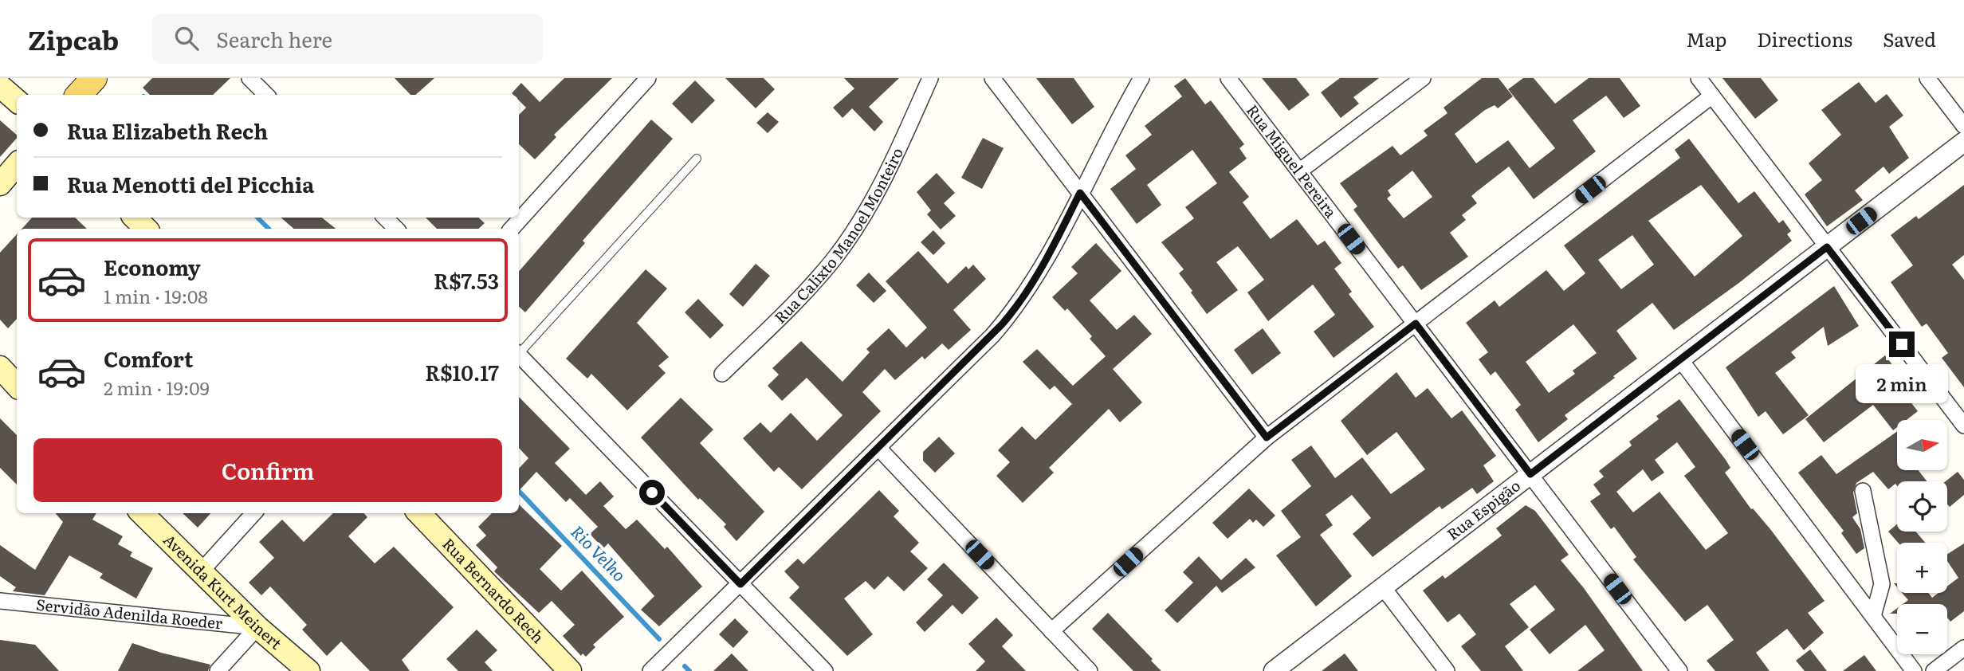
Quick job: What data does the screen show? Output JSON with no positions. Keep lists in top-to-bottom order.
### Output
{
  "streets": {
    "main road": ["Rua Bernardo Rech", "Avenida Kurt Meinert"],
    "street": [
      "Rua Miguel Pereira",
      "Rua Calixto Manoel Monteiro",
      "Rua Espigão",
      "Servidão Adenilda Roeder"
    ]
  },
  "crossings": [
    ["Rua Miguel Pereira", "Rua Espigão"],
    ["Avenida Kurt Meinert", "Servidão Adenilda Roeder"]
  ],
  "water": ["Rio Velho"],
  "north": "right",
  "page": {
    "header": "Zipcab",
    "search": "Search here",
    "nav": ["Map", "Directions", "Saved"],
    "banner": ["Rua Elizabeth Rech", "Rua Menotti del Picchia"],
    "list": [
      {
        "name": "Economy",
        "note": "1 min · 19:08",
        "value": "R$7.53"
      },
      {
        "name": "Comfort",
        "note": "2 min · 19:09",
        "value": "R$10.17"
      }
    ],
    "bubble": "2 min",
    "map_buttons": ["+", "−"],
    "buttons": "Confirm"
  }
}
